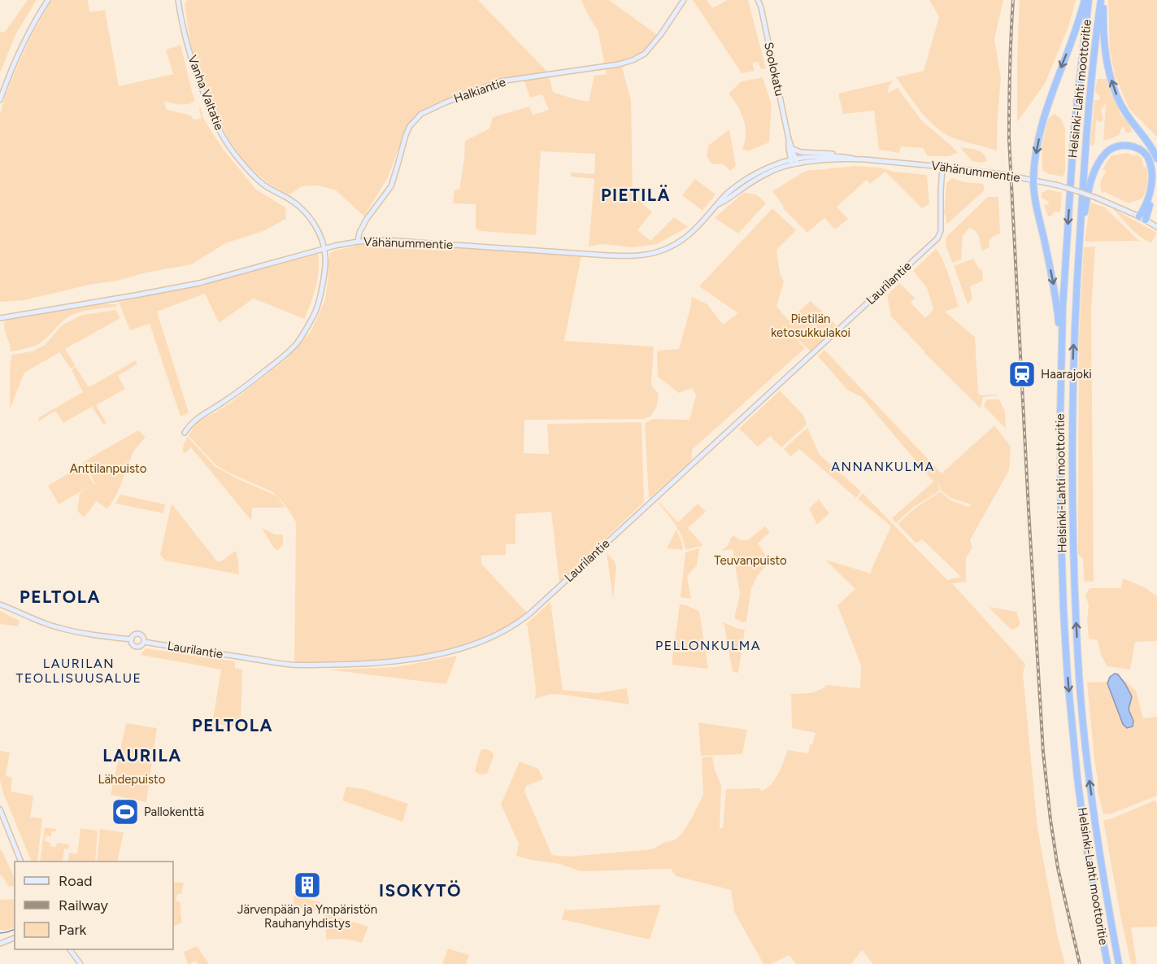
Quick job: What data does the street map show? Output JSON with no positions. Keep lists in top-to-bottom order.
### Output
{
  "streets": {
    "highway": ["Helsinki-Lahti moottoritie"],
    "street": [
      "Soolokatu",
      "Halkiantie",
      "Vanha Valtatie",
      "Vähänummentie",
      "Laurilantie"
    ]
  },
  "crossings": [
    ["Soolokatu", "Vähänummentie"],
    ["Halkiantie", "Vähänummentie"],
    ["Vanha Valtatie", "Vähänummentie"],
    ["Vähänummentie", "Laurilantie"]
  ],
  "districts": [
    "PIETILÄ",
    "ANNANKULMA",
    "PELTOLA",
    "PELLONKULMA",
    "LAURILAN TEOLLISUUSALUE",
    "PELTOLA",
    "LAURILA",
    "ISOKYTÖ"
  ],
  "parks": [
    "Pietilän ketosukkulakoi",
    "Anttilanpuisto",
    "Teuvanpuisto",
    "Lähdepuisto"
  ],
  "places": {
    "station": ["Haarajoki"],
    "sports": ["Pallokenttä"],
    "building": ["Järvenpään ja Ympäristön Rauhanyhdistys"]
  },
  "legend": ["Road", "Railway", "Park"]
}
